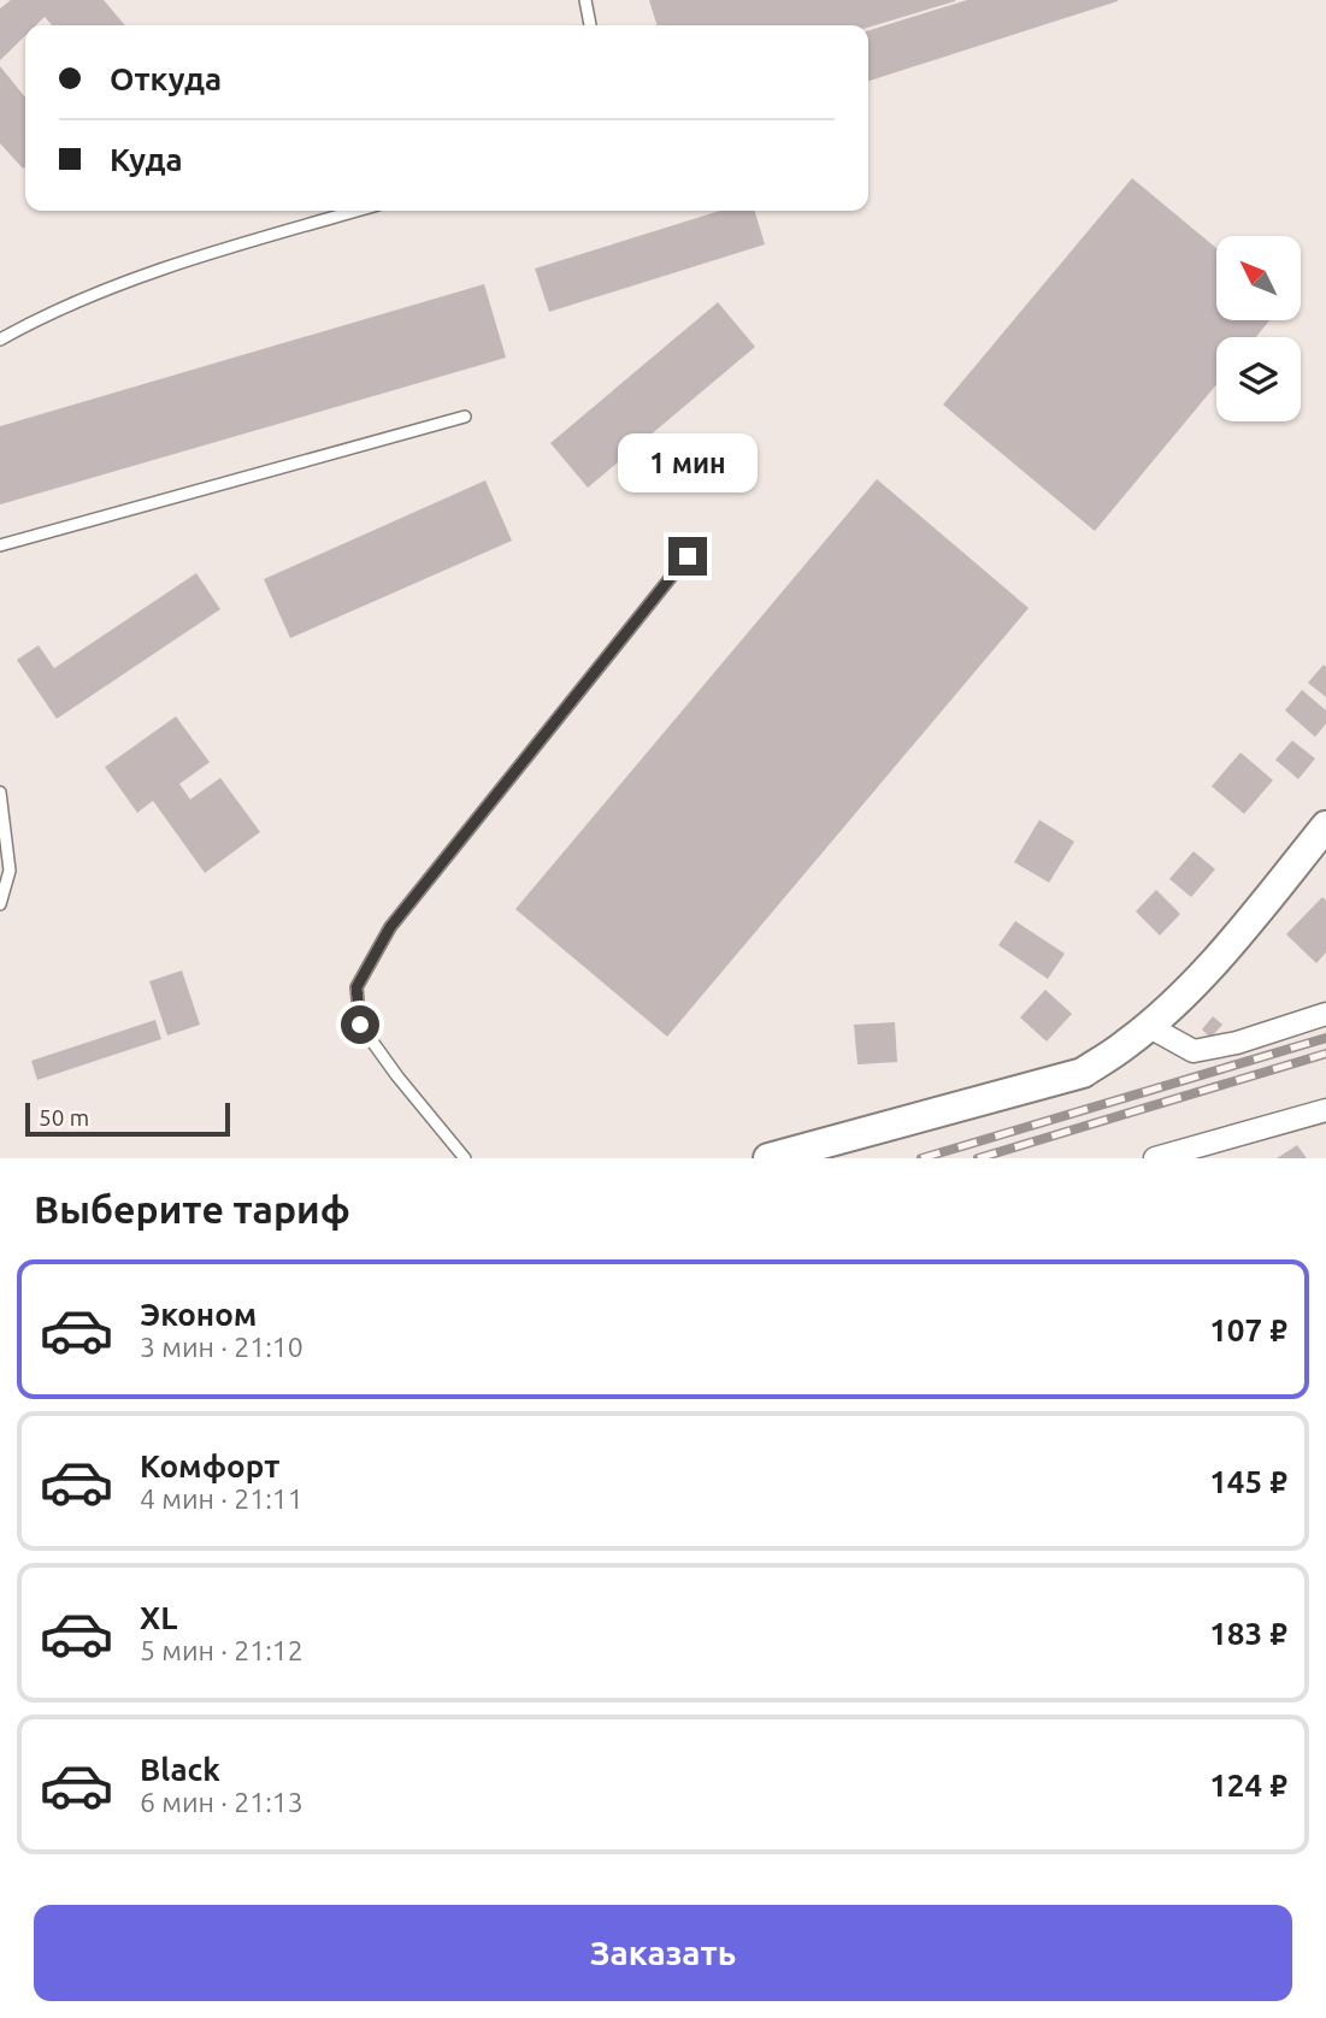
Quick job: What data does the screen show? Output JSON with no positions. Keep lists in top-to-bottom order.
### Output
{
  "scale_bar": "50 m",
  "north": "top left",
  "page": {
    "banner": ["Откуда", "Куда"],
    "bubble": "1 мин",
    "scale": "50 m",
    "heading": "Выберите тариф",
    "list": [
      {
        "name": "Эконом",
        "note": "3 мин · 21:10",
        "value": "107 ₽"
      },
      {
        "name": "Комфорт",
        "note": "4 мин · 21:11",
        "value": "145 ₽"
      },
      {
        "name": "XL",
        "note": "5 мин · 21:12",
        "value": "183 ₽"
      },
      {
        "name": "Black",
        "note": "6 мин · 21:13",
        "value": "124 ₽"
      }
    ],
    "buttons": "Заказать"
  }
}
